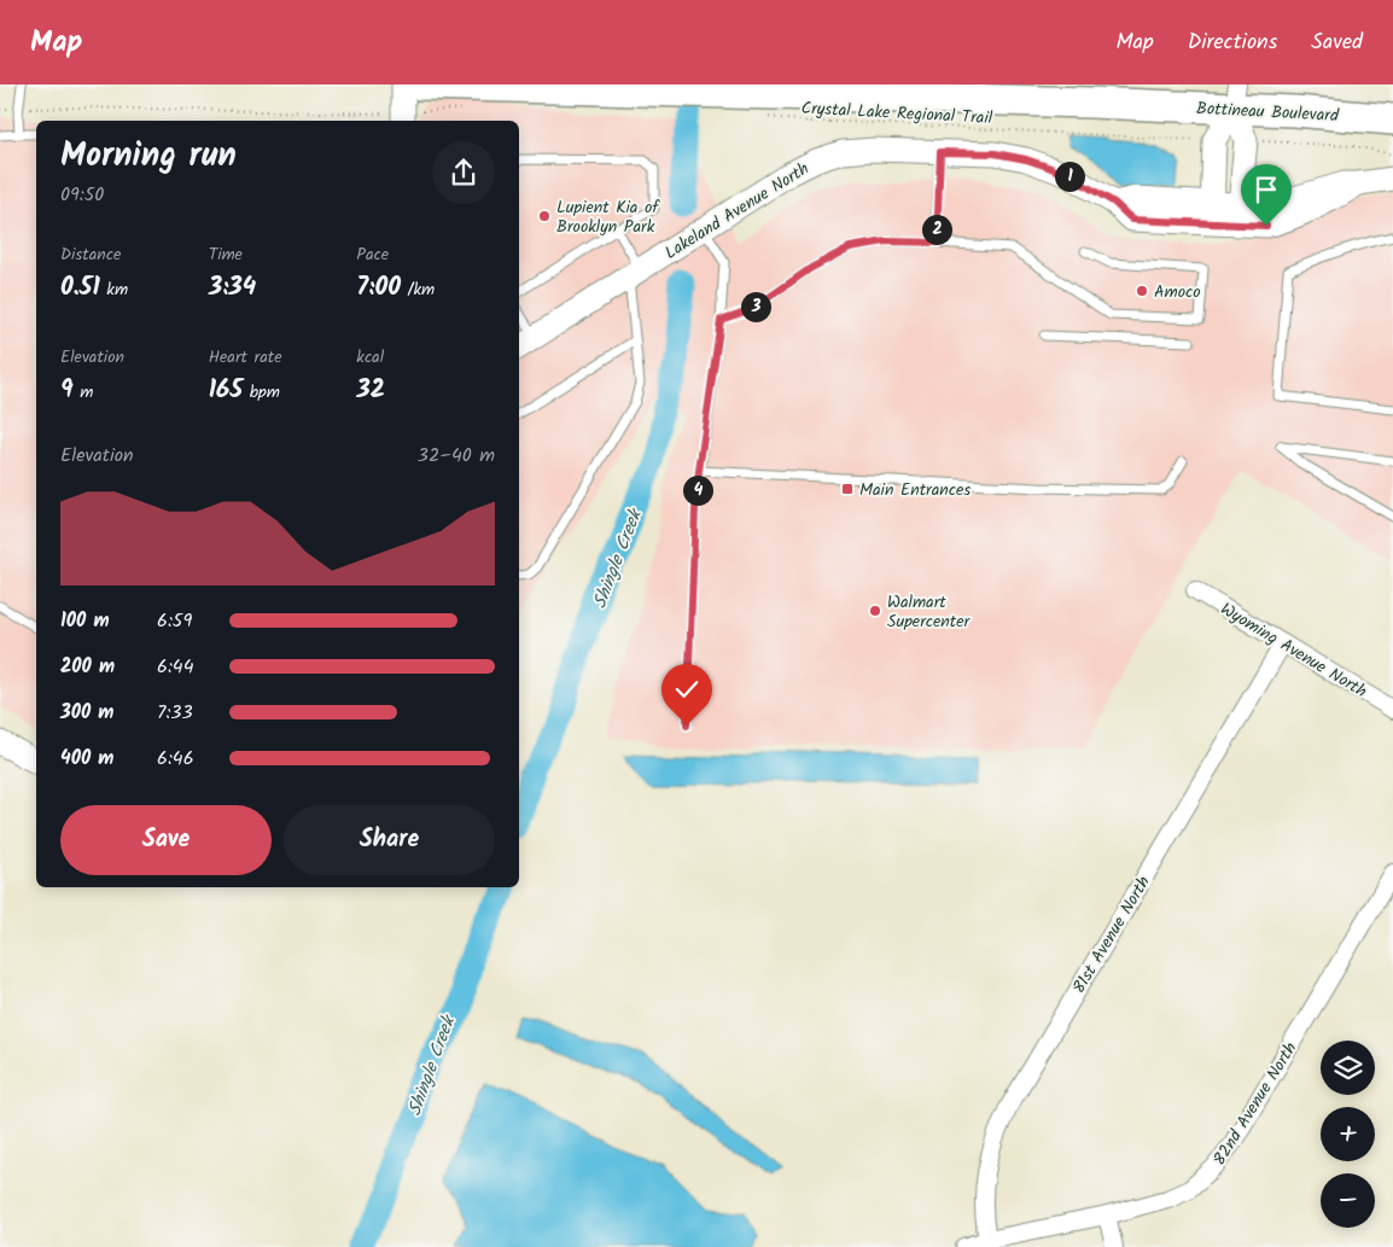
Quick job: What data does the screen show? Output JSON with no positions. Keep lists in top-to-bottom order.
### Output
{
  "streets": {
    "highway": ["Bottineau Boulevard"],
    "street": [
      "Lakeland Avenue North",
      "Wyoming Avenue North",
      "81st Avenue North",
      "82nd Avenue North"
    ],
    "path": ["Crystal Lake Regional Trail"]
  },
  "crossings": [
    ["Wyoming Avenue North", "81st Avenue North"],
    ["81st Avenue North", "82nd Avenue North"]
  ],
  "water": ["Shingle Creek"],
  "places": {
    "other": ["Lupient Kia of Brooklyn Park", "Amoco", "Walmart Supercenter"],
    "transit": ["Main Entrances"]
  },
  "page": {
    "header": "Map",
    "nav": ["Map", "Directions", "Saved"],
    "heading": ["Morning run", "09:50"],
    "pins": [
      "1",
      "2",
      "3",
      "4"
    ],
    "stats": [
      ["Distance", "0.51 km"],
      ["Time", "3:34"],
      ["Pace", "7:00 /km"],
      ["Elevation", "9 m"],
      ["Heart rate", "165 bpm"],
      ["kcal", "32"]
    ],
    "chart": ["Elevation", "32–40 m"],
    "list": [
      {
        "name": "100 m",
        "note": "6:59"
      },
      {
        "name": "200 m",
        "note": "6:44"
      },
      {
        "name": "300 m",
        "note": "7:33"
      },
      {
        "name": "400 m",
        "note": "6:46"
      }
    ],
    "buttons": ["Save", "Share"],
    "map_buttons": ["+", "−"]
  }
}
